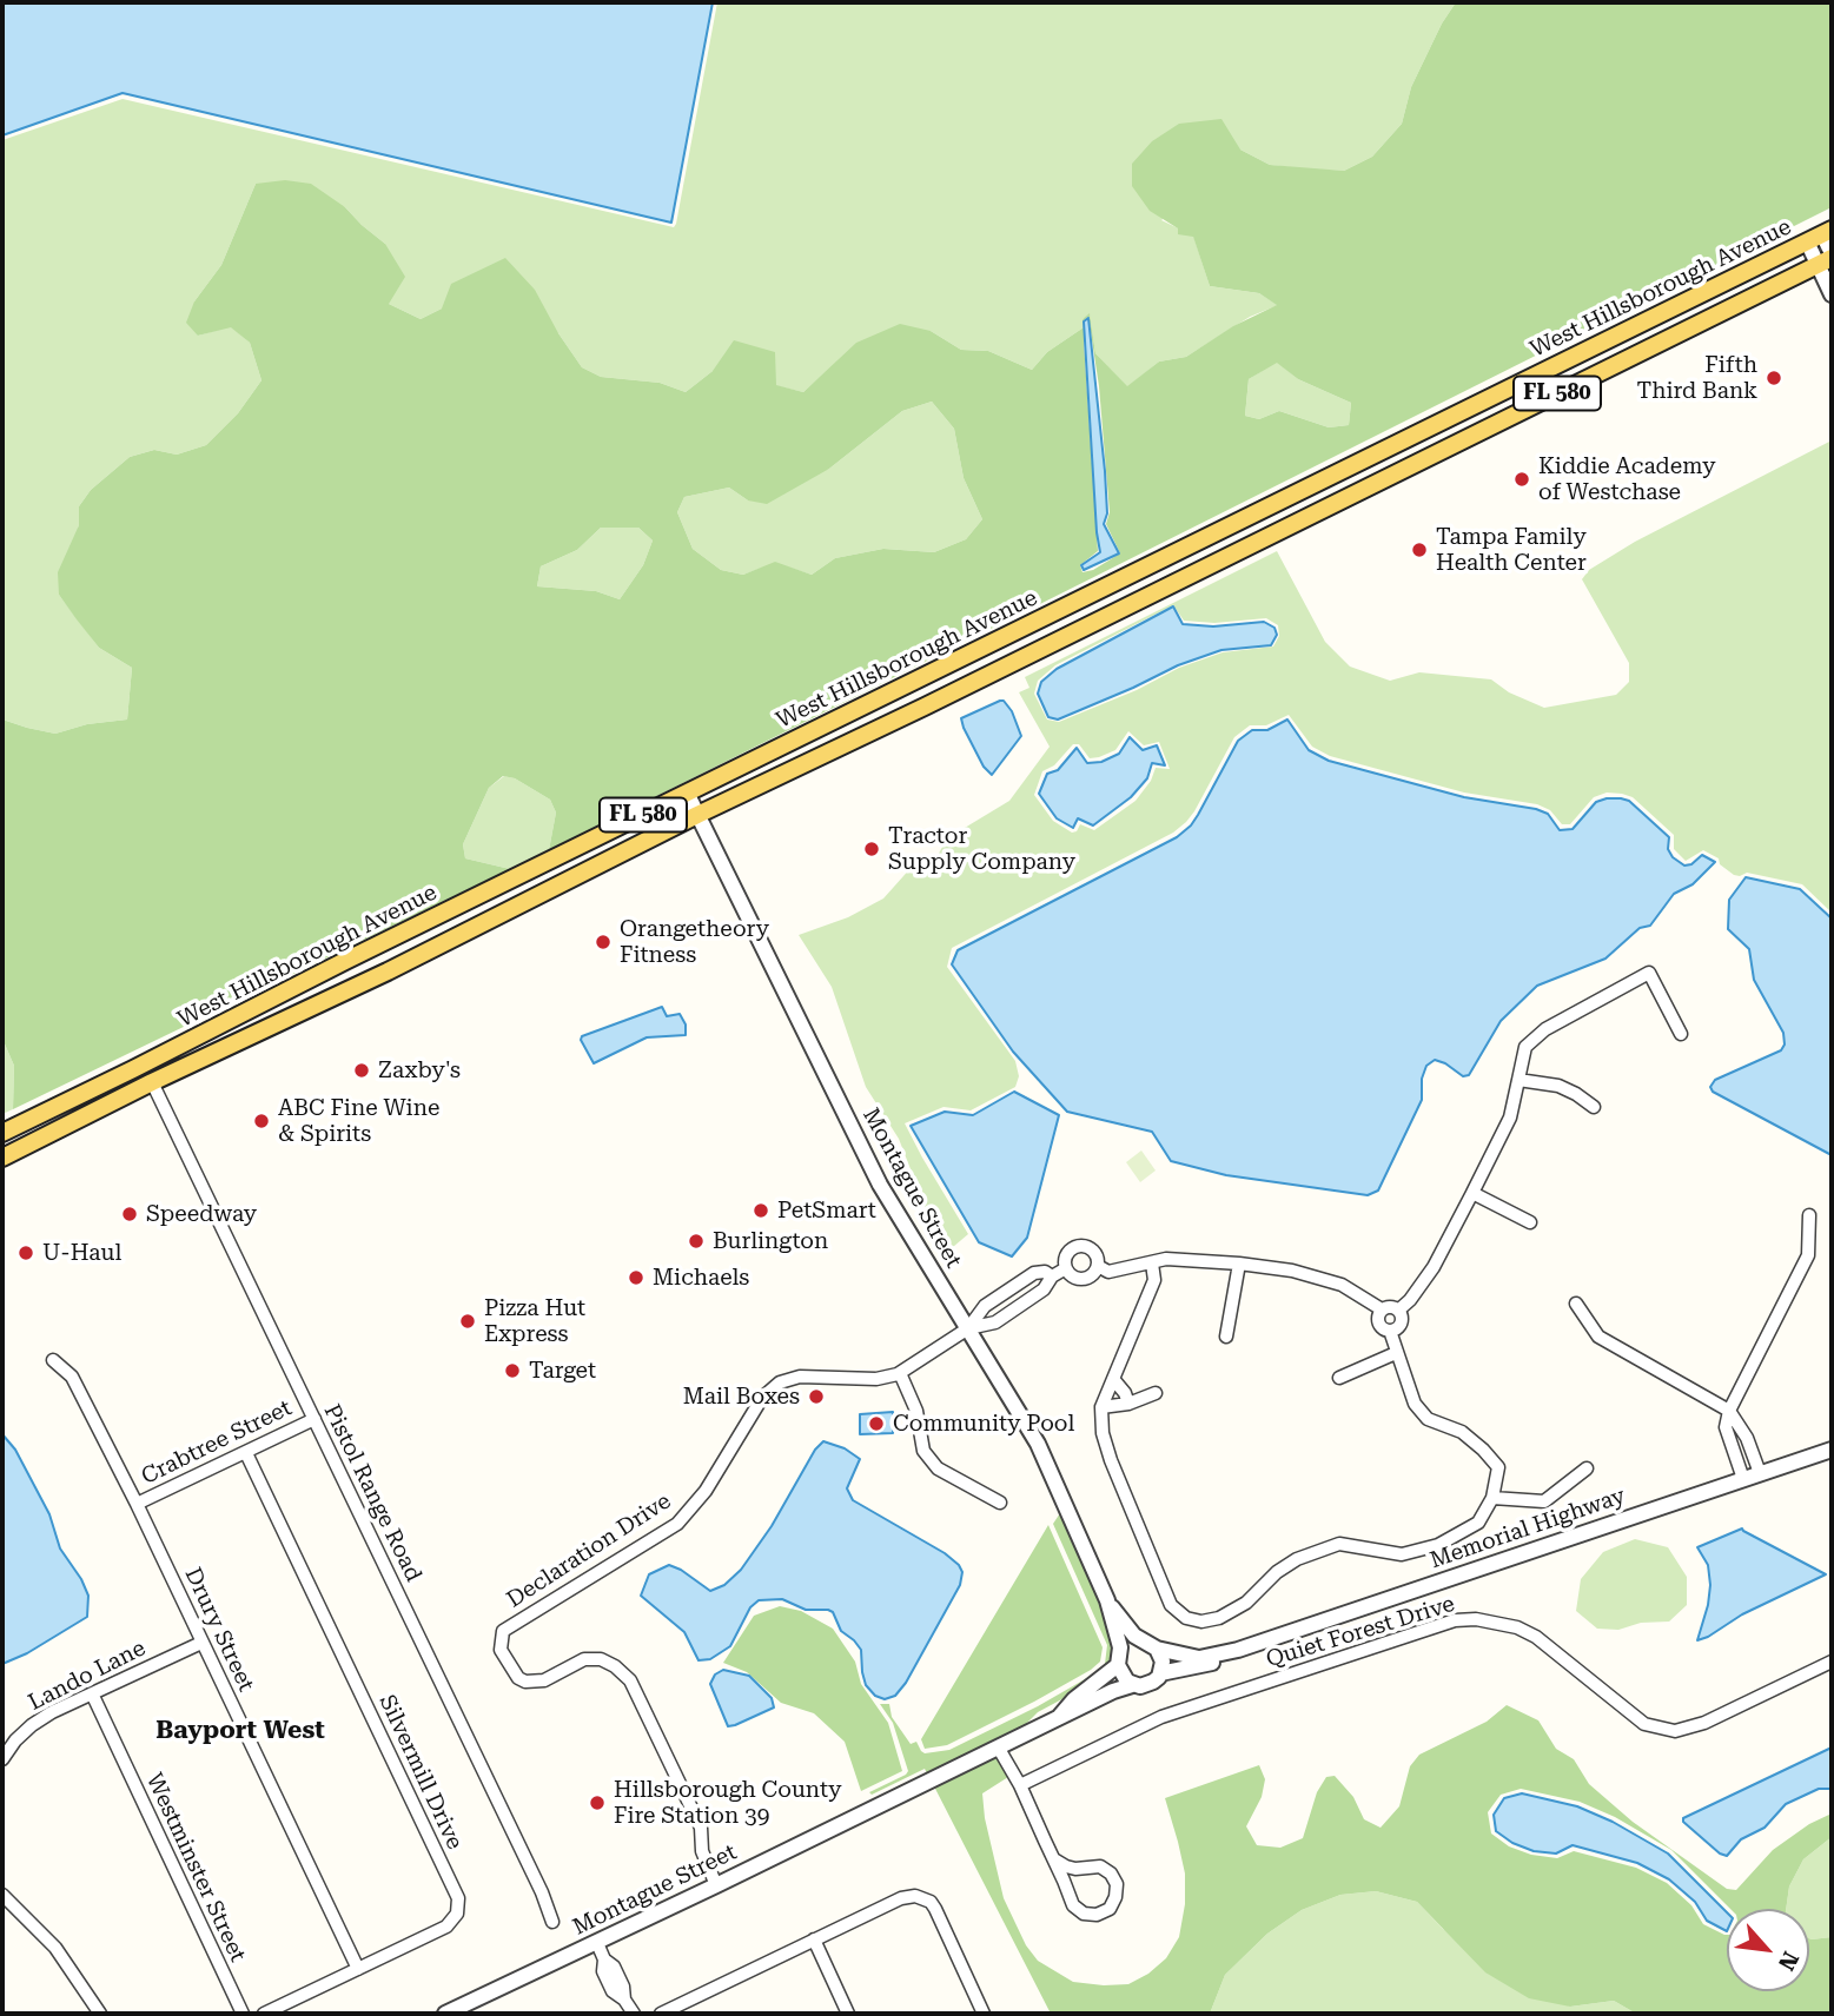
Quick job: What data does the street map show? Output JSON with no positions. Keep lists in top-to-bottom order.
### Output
{
  "streets": {
    "main road": ["West Hillsborough Avenue", "FL 580"],
    "street": [
      "Montague Street",
      "Crabtree Street",
      "Pistol Range Road",
      "Memorial Highway",
      "Declaration Drive",
      "Drury Street",
      "Quiet Forest Drive",
      "Lando Lane",
      "Silvermill Drive",
      "Westminster Street"
    ]
  },
  "crossings": [
    ["West Hillsborough Avenue", "Montague Street"],
    ["West Hillsborough Avenue", "Pistol Range Road"],
    ["Montague Street", "Memorial Highway"],
    ["Montague Street", "Declaration Drive"],
    ["Crabtree Street", "Pistol Range Road"],
    ["Crabtree Street", "Drury Street"],
    ["Crabtree Street", "Silvermill Drive"],
    ["Drury Street", "Lando Lane"],
    ["Drury Street", "Silvermill Drive"],
    ["Lando Lane", "Westminster Street"]
  ],
  "districts": ["Bayport West"],
  "places": [
    "Fifth Third Bank",
    "Kiddie Academy of Westchase",
    "Tampa Family Health Center",
    "Tractor Supply Company",
    "Orangetheory Fitness",
    "Zaxby's",
    "ABC Fine Wine & Spirits",
    "PetSmart",
    "Speedway",
    "Burlington",
    "U-Haul",
    "Michaels",
    "Pizza Hut Express",
    "Target",
    "Mail Boxes",
    "Community Pool",
    "Hillsborough County Fire Station 39"
  ],
  "north": "bottom right"
}
